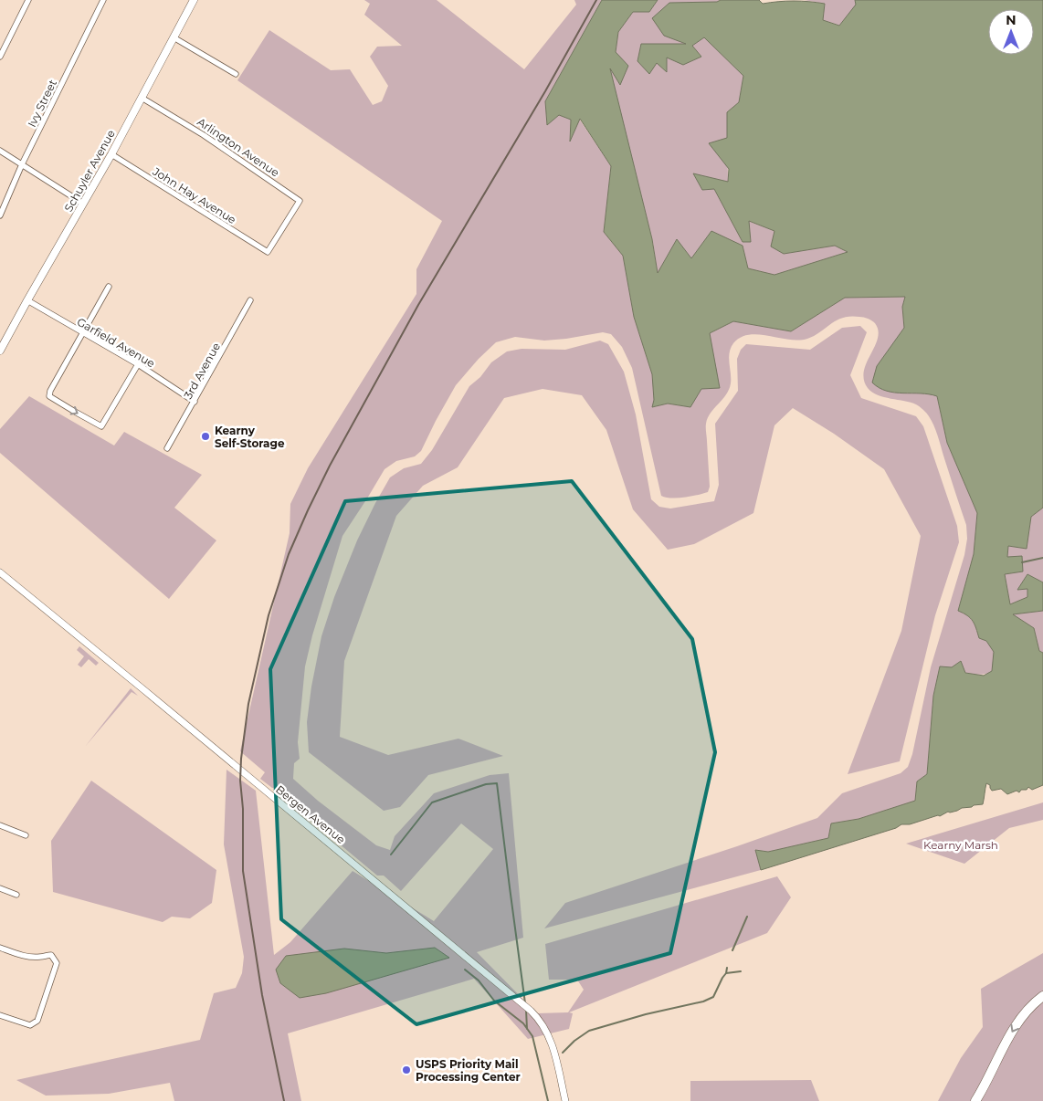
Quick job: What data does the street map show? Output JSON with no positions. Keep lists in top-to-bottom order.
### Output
{
  "streets": {
    "main road": ["Schuyler Avenue"],
    "street": [
      "Ivy Street",
      "Arlington Avenue",
      "John Hay Avenue",
      "Garfield Avenue",
      "3rd Avenue",
      "Bergen Avenue"
    ]
  },
  "crossings": [
    ["Arlington Avenue", "Schuyler Avenue"],
    ["Arlington Avenue", "John Hay Avenue"],
    ["Schuyler Avenue", "John Hay Avenue"],
    ["Schuyler Avenue", "Garfield Avenue"],
    ["Garfield Avenue", "3rd Avenue"]
  ],
  "parks": ["Kearny Marsh"],
  "places": ["Kearny Self-Storage", "USPS Priority Mail Processing Center"],
  "north": "top"
}
